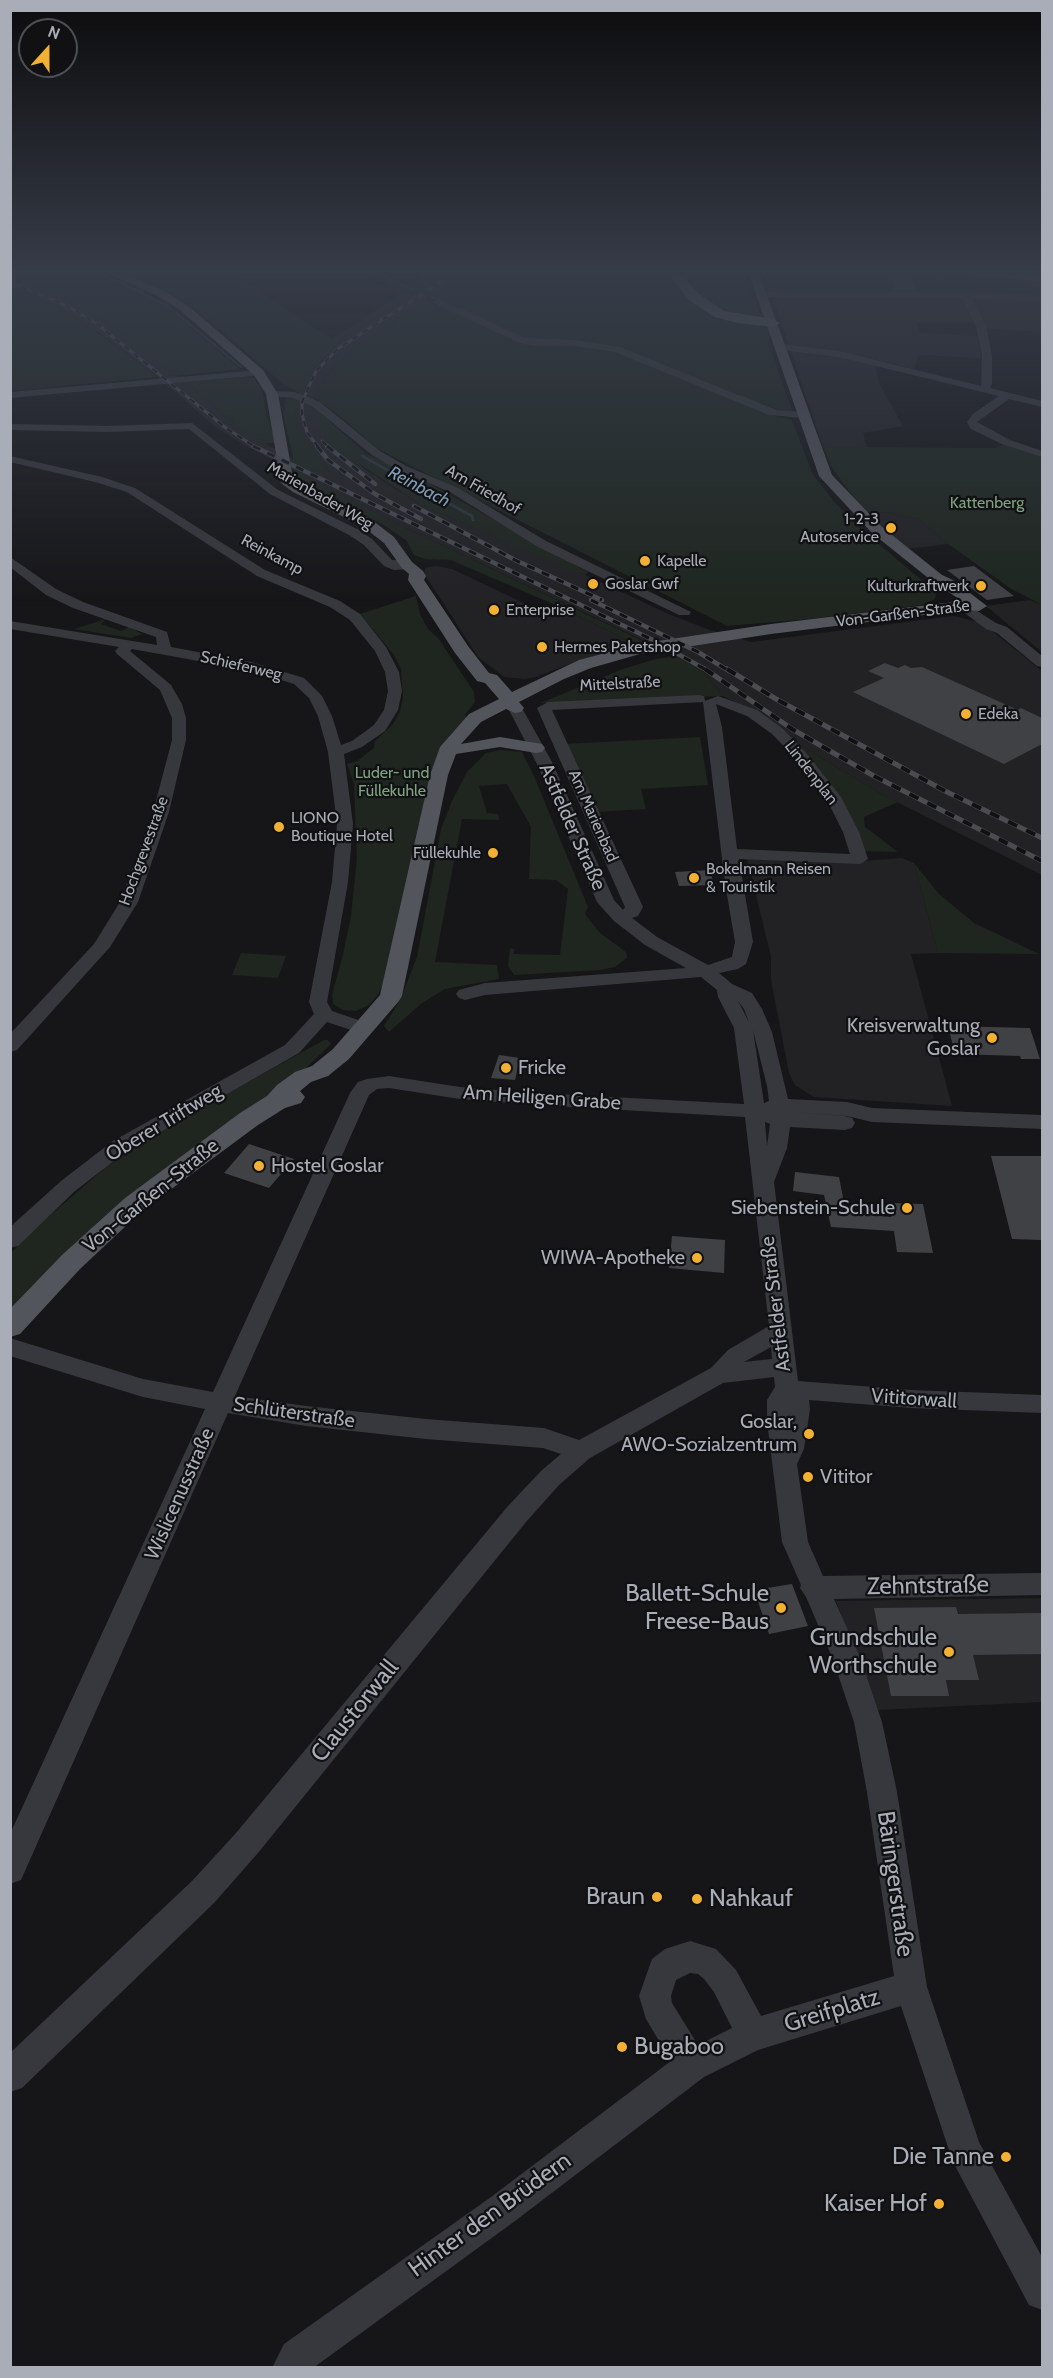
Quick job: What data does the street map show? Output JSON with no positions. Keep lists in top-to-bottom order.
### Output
{
  "streets": {
    "main road": ["Von-Garßen-Straße", "Astfelder Straße"],
    "street": [
      "Am Friedhof",
      "Marienbader Weg",
      "Reinkamp",
      "Schieferweg",
      "Mittelstraße",
      "Lindenplan",
      "Am Marienbad",
      "Hochgrevestraße",
      "Am Heiligen Grabe",
      "Oberer Triftweg",
      "Vititorwall",
      "Schlüterstraße",
      "Wislicenusstraße",
      "Zehntstraße",
      "Claustorwall",
      "Bäringerstraße",
      "Greifplatz",
      "Hinter den Brüdern"
    ]
  },
  "crossings": [
    ["Am Friedhof", "Astfelder Straße"],
    ["Marienbader Weg", "Astfelder Straße"],
    ["Reinkamp", "Schieferweg"],
    ["Von-Garßen-Straße", "Astfelder Straße"],
    ["Schieferweg", "Hochgrevestraße"],
    ["Schieferweg", "Oberer Triftweg"],
    ["Mittelstraße", "Lindenplan"],
    ["Mittelstraße", "Am Marienbad"],
    ["Am Marienbad", "Astfelder Straße"],
    ["Astfelder Straße", "Am Heiligen Grabe"],
    ["Astfelder Straße", "Vititorwall"],
    ["Astfelder Straße", "Claustorwall"],
    ["Astfelder Straße", "Bäringerstraße"],
    ["Am Heiligen Grabe", "Wislicenusstraße"],
    ["Vititorwall", "Claustorwall"],
    ["Vititorwall", "Bäringerstraße"],
    ["Schlüterstraße", "Wislicenusstraße"],
    ["Schlüterstraße", "Claustorwall"],
    ["Zehntstraße", "Bäringerstraße"],
    ["Claustorwall", "Bäringerstraße"],
    ["Bäringerstraße", "Greifplatz"],
    ["Greifplatz", "Hinter den Brüdern"]
  ],
  "water": ["Reinbach"],
  "parks": ["Kattenberg", "Luder- und Füllekuhle"],
  "places": [
    "1-2-3 Autoservice",
    "Kapelle",
    "Goslar Gwf",
    "Kulturkraftwerk",
    "Enterprise",
    "Hermes Paketshop",
    "Edeka",
    "LIONO Boutique Hotel",
    "Füllekuhle",
    "Bokelmann Reisen & Touristik",
    "Kreisverwaltung Goslar",
    "Fricke",
    "Hostel Goslar",
    "Siebenstein-Schule",
    "WIWA-Apotheke",
    "Goslar, AWO-Sozialzentrum",
    "Vititor",
    "Ballett-Schule Freese-Baus",
    "Grundschule Worthschule",
    "Braun",
    "Nahkauf",
    "Bugaboo",
    "Die Tanne",
    "Kaiser Hof"
  ],
  "north": "top"
}
